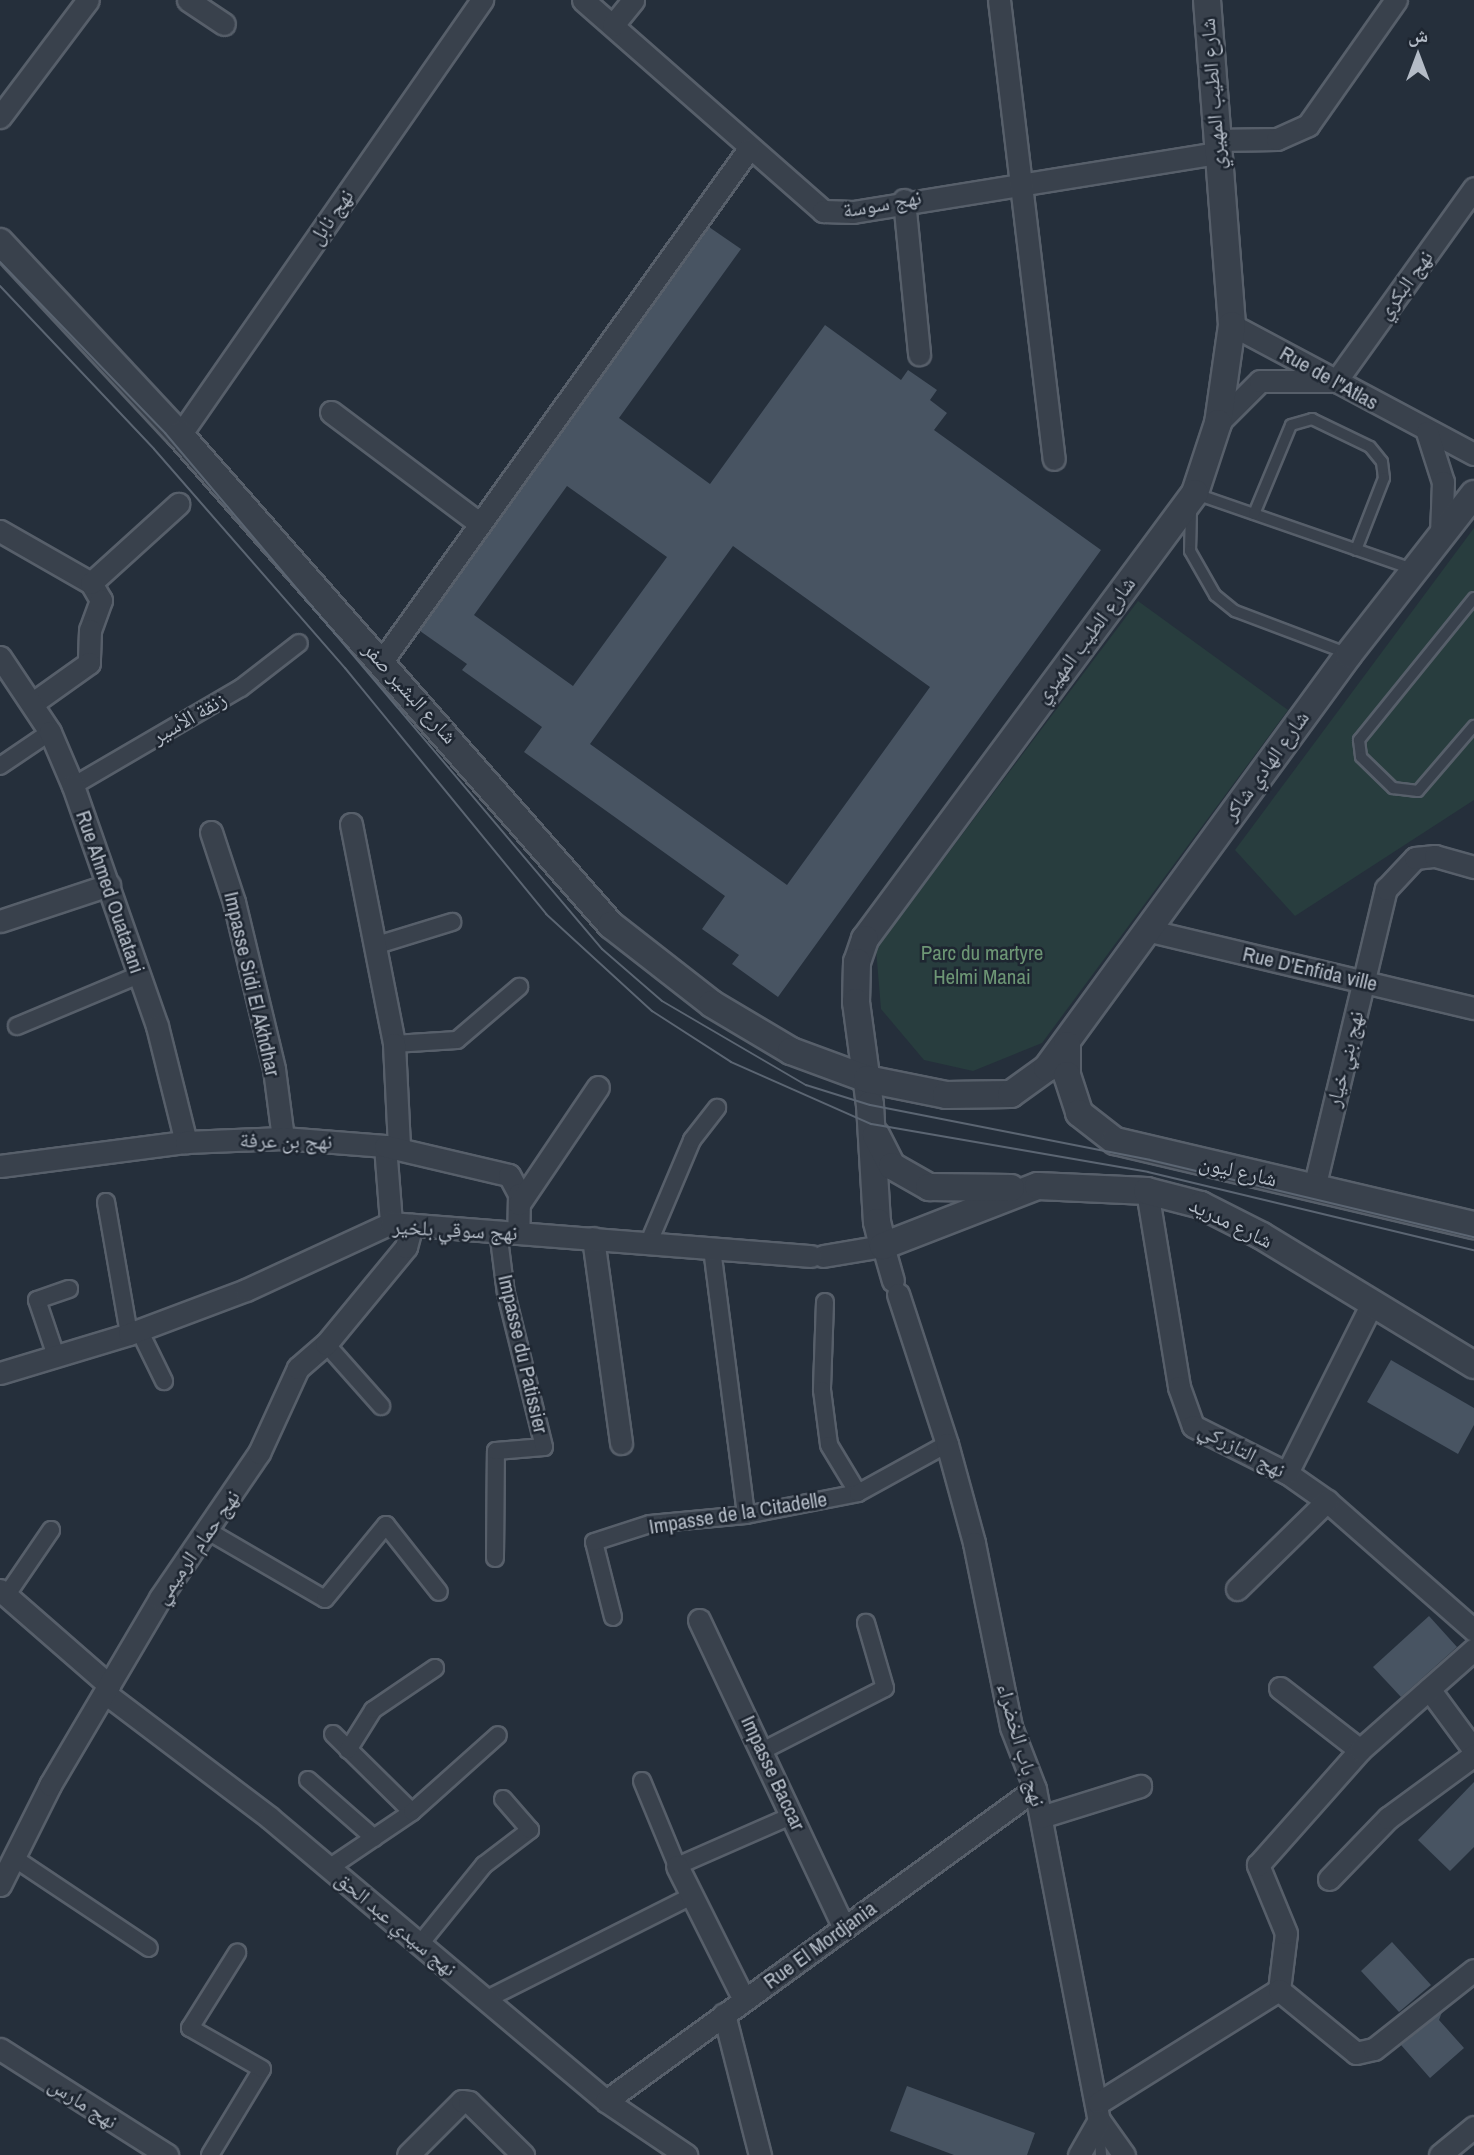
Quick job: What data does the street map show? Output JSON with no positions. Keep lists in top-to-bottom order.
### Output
{
  "streets": {
    "street": [
      "شارع الطيب المهيري",
      "نهج سوسة",
      "نهج نابل",
      "نهج البكري",
      "Rue de l\"Atlas",
      "شارع البشير صفر",
      "زنقة الأسير",
      "شارع الهادي شاكر",
      "Rue Ahmed Ouatatani",
      "Rue D'Enfida ville",
      "Impasse Sidi El Akhdhar",
      "نهج بني خيار",
      "نهج بن عرفة",
      "شارع ليون",
      "شارع مدريد",
      "نهج سوقي بلخير",
      "Impasse du Patissier",
      "نهج التازركي",
      "Impasse de la Citadelle",
      "نهج حمام الرميمي",
      "نهج باب الخضراء",
      "Impasse Baccar",
      "نهج سيدي عبد الحق",
      "Rue El Mordjania",
      "نهج مارس"
    ]
  },
  "crossings": [
    ["شارع الطيب المهيري", "نهج سوسة"],
    ["شارع الطيب المهيري", "Rue de l\"Atlas"],
    ["شارع الطيب المهيري", "شارع البشير صفر"],
    ["شارع الطيب المهيري", "شارع مدريد"],
    ["شارع الطيب المهيري", "نهج سوقي بلخير"],
    ["شارع الطيب المهيري", "نهج باب الخضراء"],
    ["نهج نابل", "شارع البشير صفر"],
    ["نهج البكري", "Rue de l\"Atlas"],
    ["شارع البشير صفر", "شارع الهادي شاكر"],
    ["شارع البشير صفر", "شارع ليون"],
    ["زنقة الأسير", "Rue Ahmed Ouatatani"],
    ["شارع الهادي شاكر", "Rue D'Enfida ville"],
    ["شارع الهادي شاكر", "شارع ليون"],
    ["Rue Ahmed Ouatatani", "نهج بن عرفة"],
    ["Rue D'Enfida ville", "نهج بني خيار"],
    ["Impasse Sidi El Akhdhar", "نهج بن عرفة"],
    ["نهج بني خيار", "شارع ليون"],
    ["نهج بن عرفة", "نهج سوقي بلخير"],
    ["نهج بن عرفة", "Impasse du Patissier"],
    ["شارع مدريد", "نهج سوقي بلخير"],
    ["شارع مدريد", "نهج التازركي"],
    ["شارع مدريد", "نهج باب الخضراء"],
    ["نهج سوقي بلخير", "Impasse du Patissier"],
    ["نهج سوقي بلخير", "نهج حمام الرميمي"],
    ["نهج سوقي بلخير", "نهج باب الخضراء"],
    ["Impasse de la Citadelle", "نهج باب الخضراء"],
    ["نهج حمام الرميمي", "نهج سيدي عبد الحق"],
    ["نهج باب الخضراء", "Rue El Mordjania"],
    ["Impasse Baccar", "Rue El Mordjania"],
    ["نهج سيدي عبد الحق", "Rue El Mordjania"]
  ],
  "parks": ["Parc du martyre Helmi Manai"],
  "north": "top"
}
